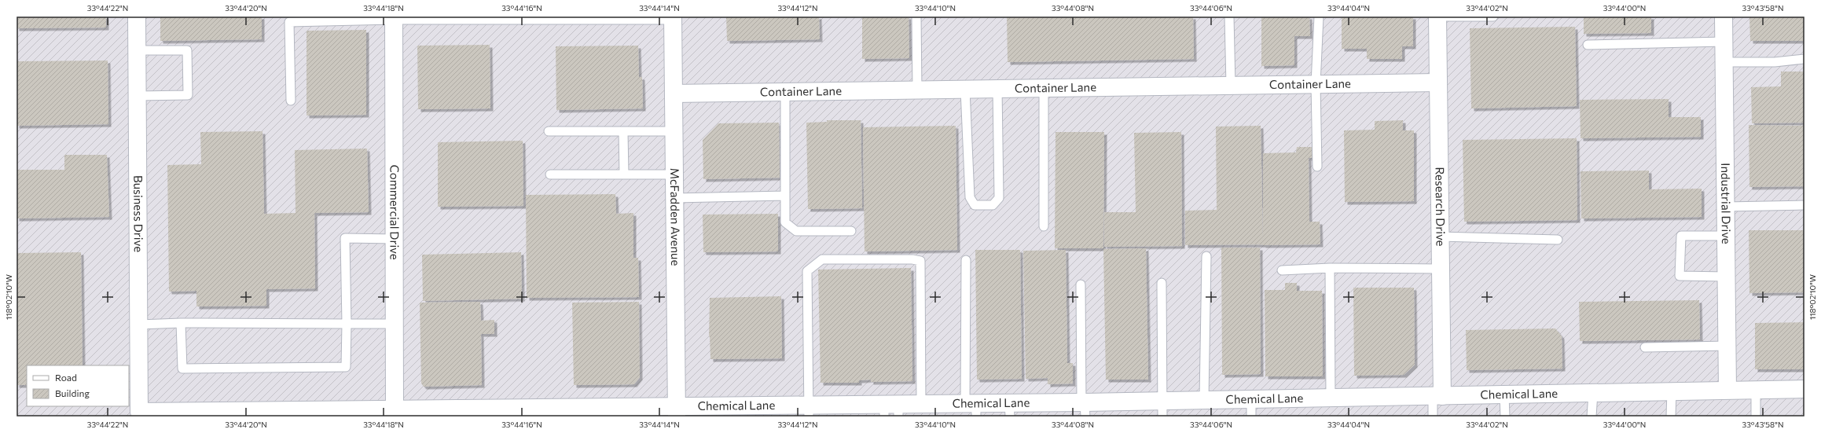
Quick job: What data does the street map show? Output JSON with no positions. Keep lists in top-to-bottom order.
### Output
{
  "streets": {
    "street": [
      "Container Lane",
      "Industrial Drive",
      "Research Drive",
      "Commercial Drive",
      "Business Drive",
      "McFadden Avenue",
      "Chemical Lane"
    ]
  },
  "crossings": [
    ["Container Lane", "Research Drive"],
    ["Container Lane", "McFadden Avenue"],
    ["Industrial Drive", "Chemical Lane"],
    ["Research Drive", "Chemical Lane"],
    ["Commercial Drive", "Chemical Lane"],
    ["Business Drive", "Chemical Lane"],
    ["McFadden Avenue", "Chemical Lane"]
  ],
  "legend": ["Road", "Building"],
  "coordinates": [
    "33°44'22\"N",
    "33°44'20\"N",
    "33°44'18\"N",
    "33°44'16\"N",
    "33°44'14\"N",
    "33°44'12\"N",
    "33°44'10\"N",
    "33°44'08\"N",
    "33°44'06\"N",
    "33°44'04\"N",
    "33°44'02\"N",
    "33°44'00\"N",
    "33°43'58\"N",
    "118°02'10\"W"
  ]
}
